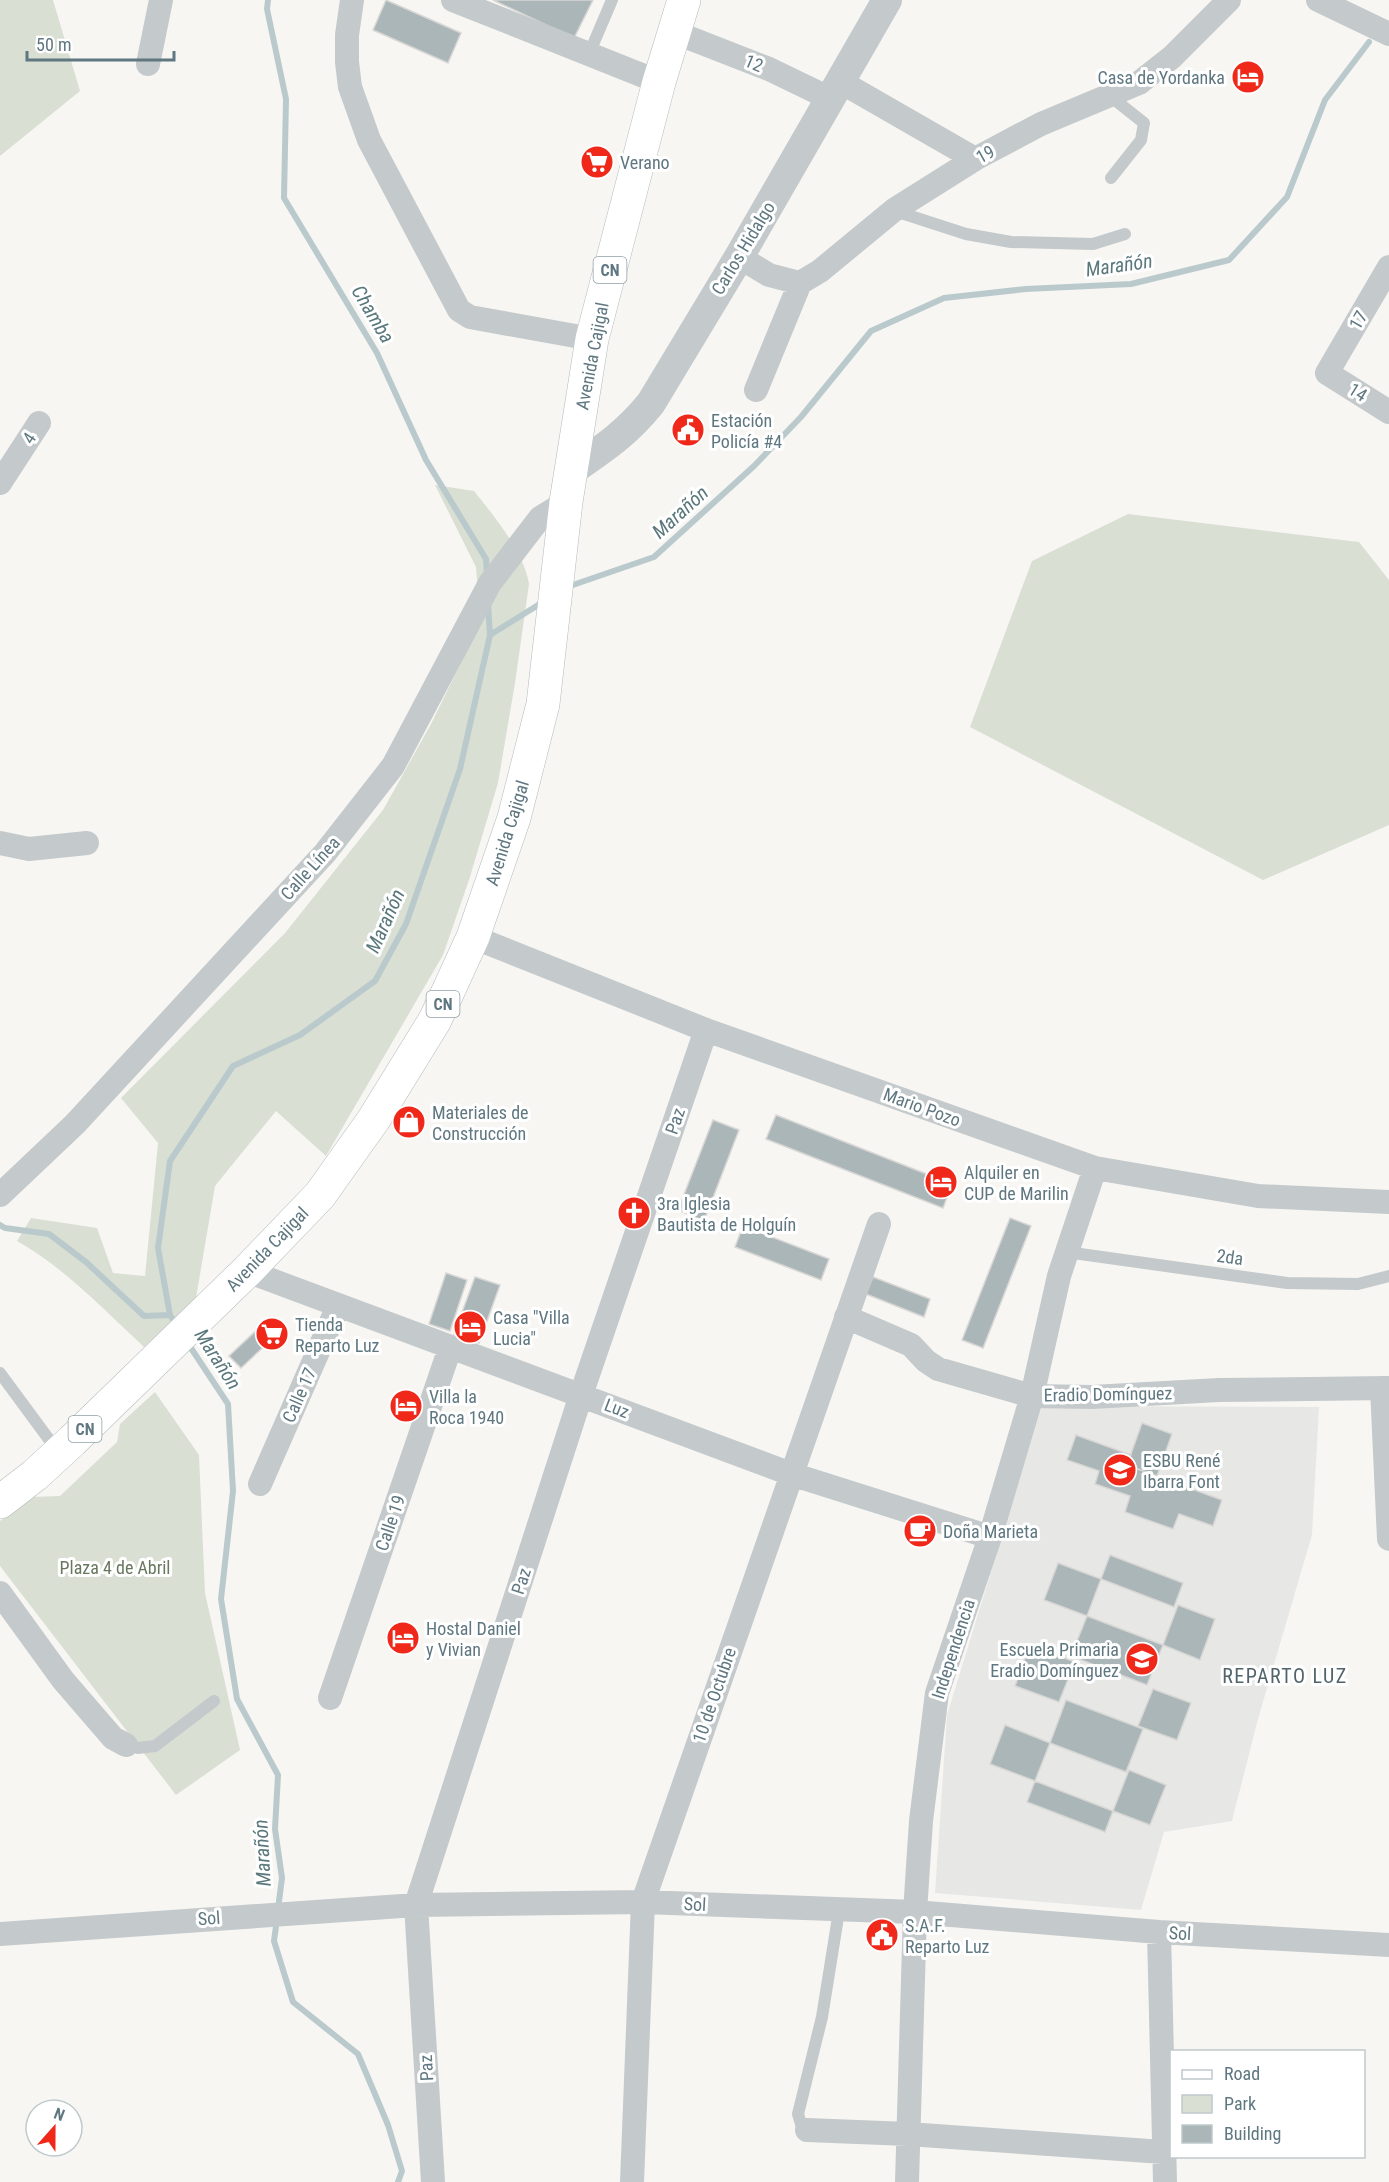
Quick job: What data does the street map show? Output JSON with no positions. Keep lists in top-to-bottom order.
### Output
{
  "streets": {
    "main road": ["CN", "Avenida Cajigal"],
    "street": [
      "12",
      "19",
      "Carlos Hidalgo",
      "17",
      "14",
      "4",
      "Calle Línea",
      "Mario Pozo",
      "Paz",
      "Eradio Domínguez",
      "Calle 17",
      "Luz",
      "Calle 19",
      "Independencia",
      "10 de Octubre",
      "Sol"
    ],
    "lane": ["2da"]
  },
  "crossings": [
    ["12", "19"],
    ["12", "Carlos Hidalgo"],
    ["12", "Avenida Cajigal"],
    ["Carlos Hidalgo", "Avenida Cajigal"],
    ["Carlos Hidalgo", "Calle Línea"],
    ["17", "14"],
    ["Avenida Cajigal", "Calle Línea"],
    ["Avenida Cajigal", "Mario Pozo"],
    ["Avenida Cajigal", "Luz"],
    ["Mario Pozo", "Paz"],
    ["Mario Pozo", "Independencia"],
    ["Paz", "Luz"],
    ["Paz", "Sol"],
    ["2da", "Independencia"],
    ["Eradio Domínguez", "Independencia"],
    ["Eradio Domínguez", "10 de Octubre"],
    ["Calle 17", "Luz"],
    ["Luz", "Calle 19"],
    ["Luz", "Independencia"],
    ["Luz", "10 de Octubre"],
    ["Independencia", "Sol"],
    ["10 de Octubre", "Sol"]
  ],
  "districts": ["REPARTO LUZ"],
  "water": ["Marañón", "Chamba"],
  "parks": ["Plaza 4 de Abril"],
  "places": {
    "hotel": [
      "Casa de Yordanka",
      "Alquiler en CUP de Marilin",
      "Casa \"Villa Lucia\"",
      "Villa la Roca 1940",
      "Hostal Daniel y Vivian"
    ],
    "supermarket": ["Verano", "Tienda Reparto Luz"],
    "public building": ["Estación Policía #4", "S.A.F. Reparto Luz"],
    "shop": ["Materiales de Construcción"],
    "church": ["3ra Iglesia Bautista de Holguín"],
    "school or university": ["ESBU René Ibarra Font", "Escuela Primaria Eradio Domínguez"],
    "cafe": ["Doña Marieta"]
  },
  "legend": ["Road", "Park", "Building"],
  "scale_bar": "50 m",
  "north": "top"
}
